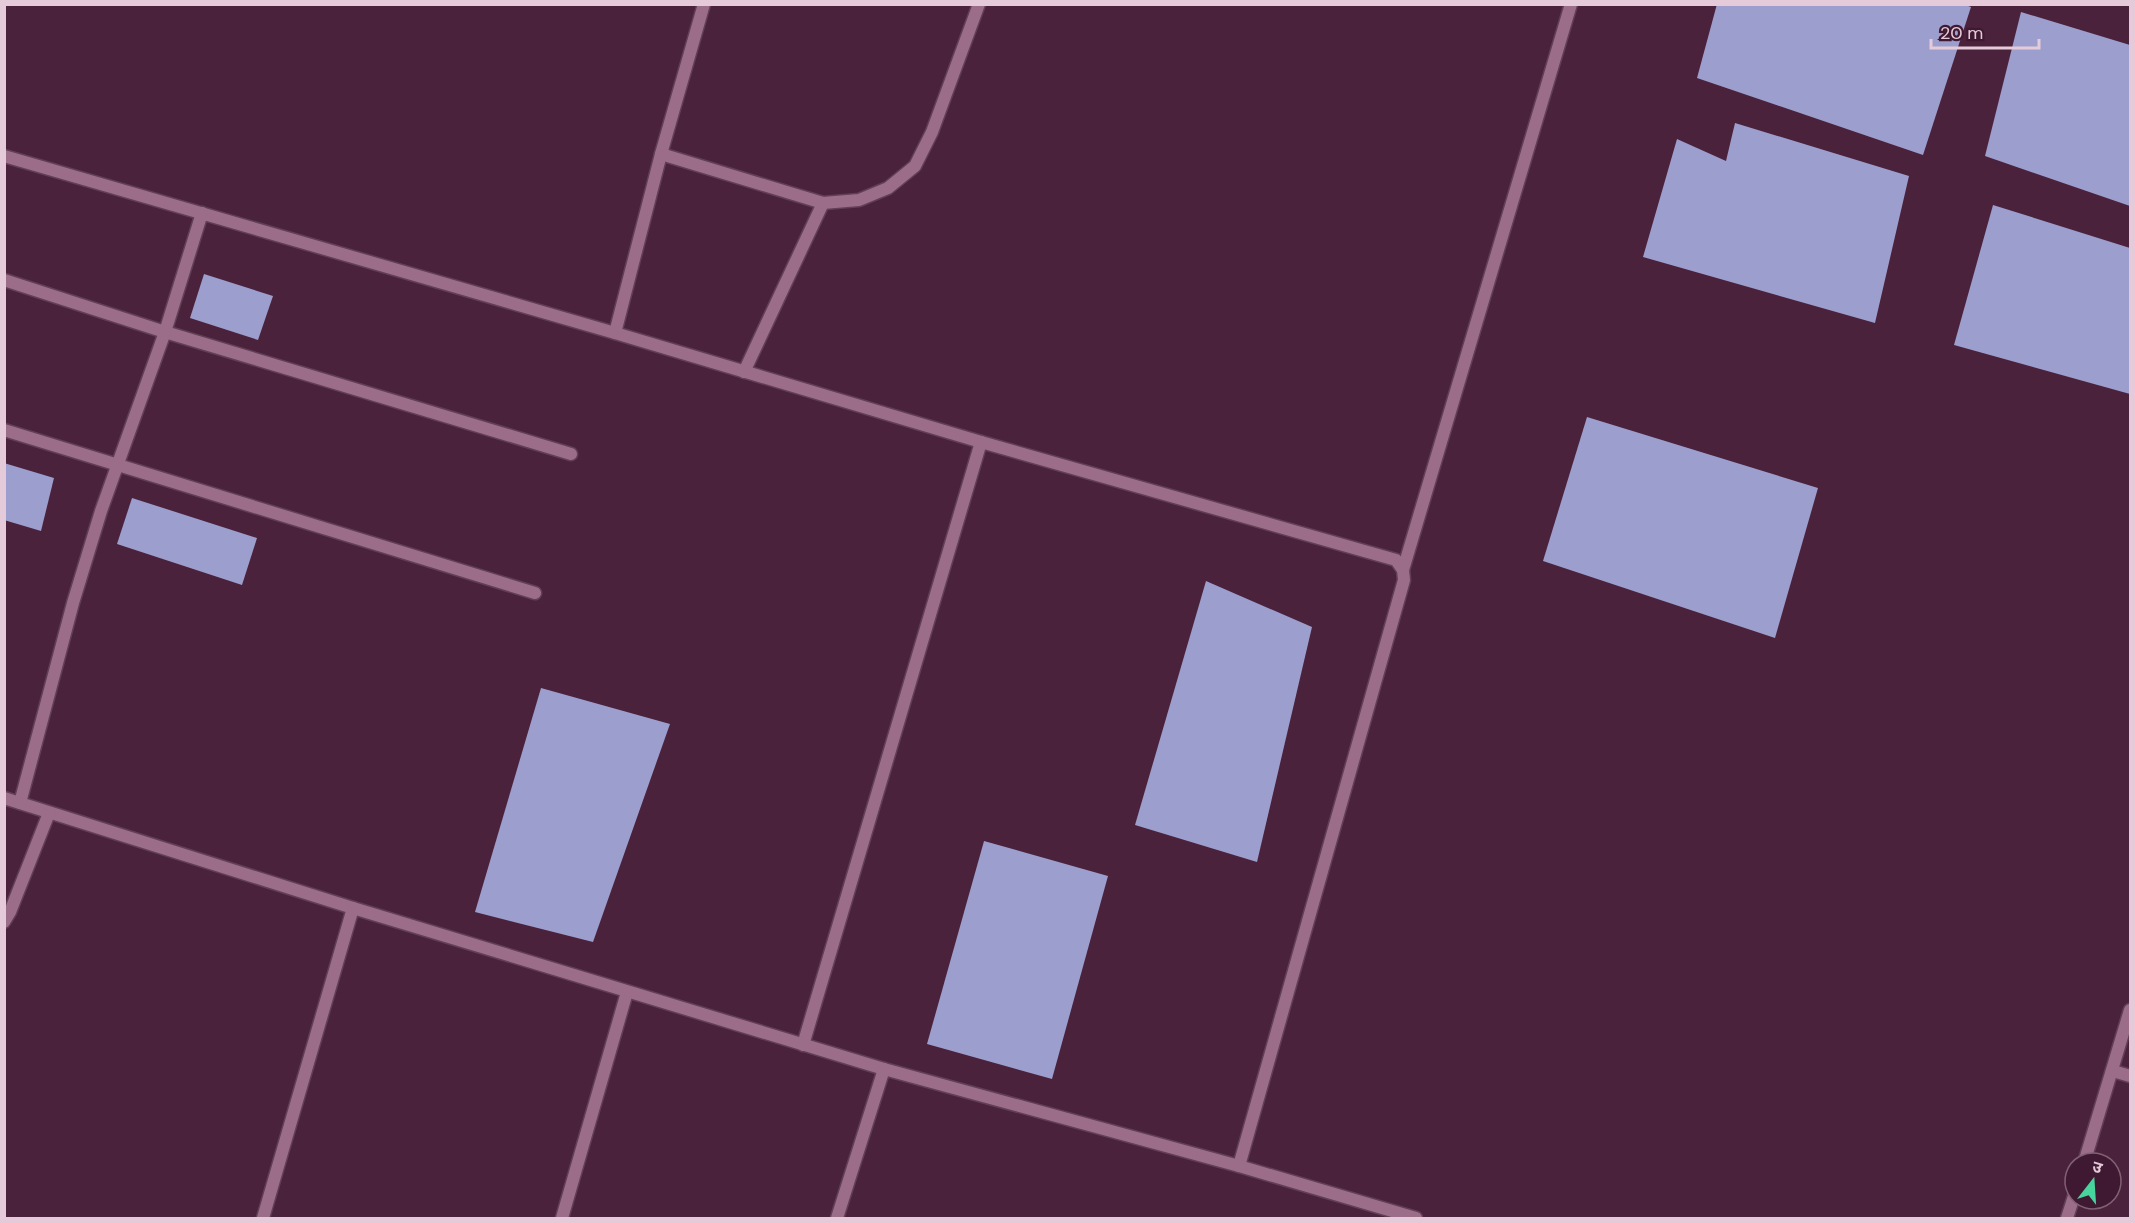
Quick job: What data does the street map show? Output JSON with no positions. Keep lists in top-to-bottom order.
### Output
{
  "scale_bar": "20 m",
  "north": "top"
}
